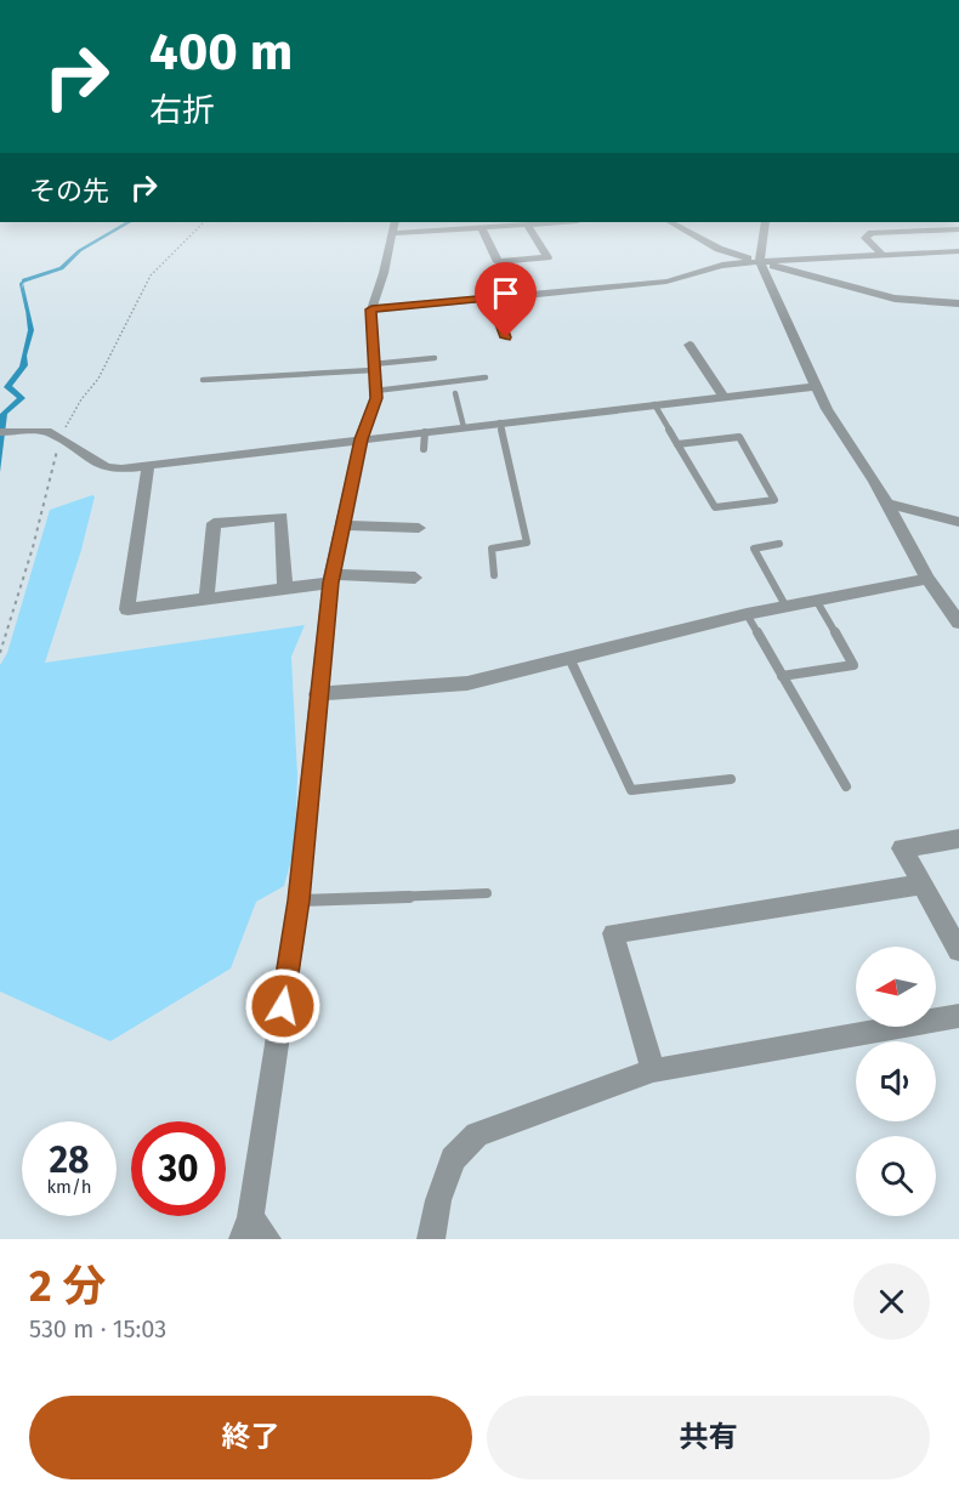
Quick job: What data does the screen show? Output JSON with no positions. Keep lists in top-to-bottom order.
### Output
{
  "north": "left",
  "page": {
    "turn": ["400 m", "右折"],
    "then": "その先",
    "speed": "28 km/h",
    "limit": "30",
    "heading": ["2 分", "530 m · 15:03"],
    "buttons": ["終了", "共有"]
  }
}
